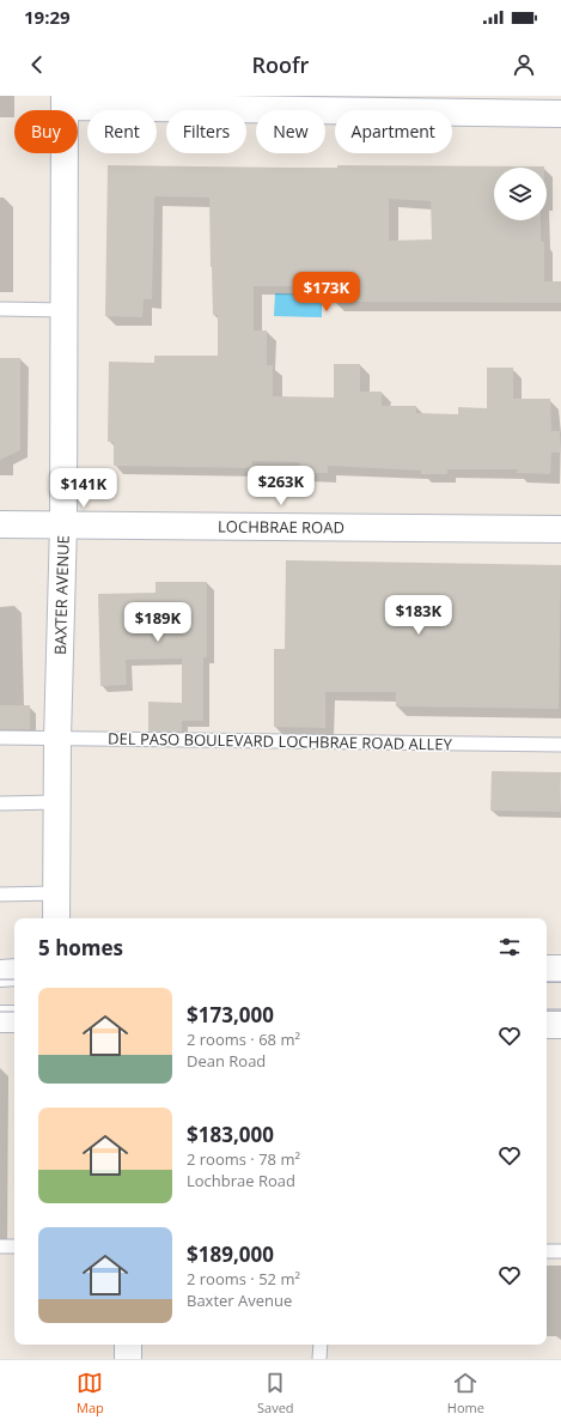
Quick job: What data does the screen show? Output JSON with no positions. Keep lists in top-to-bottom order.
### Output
{
  "streets": {
    "street": ["LOCHBRAE ROAD", "BAXTER AVENUE"],
    "lane": ["DEL PASO BOULEVARD LOCHBRAE ROAD ALLEY"]
  },
  "crossings": [
    ["LOCHBRAE ROAD", "BAXTER AVENUE"],
    ["BAXTER AVENUE", "DEL PASO BOULEVARD LOCHBRAE ROAD ALLEY"]
  ],
  "page": {
    "status": "19:29",
    "header": "Roofr",
    "chip": [
      "Buy",
      "Rent",
      "Filters",
      "New",
      "Apartment"
    ],
    "price": [
      "$173K",
      "$263K",
      "$141K",
      "$183K",
      "$189K"
    ],
    "heading": "5 homes",
    "list": [
      {
        "name": "$173,000",
        "note": "2 rooms · 68 m² · Dean Road"
      },
      {
        "name": "$183,000",
        "note": "2 rooms · 78 m² · Lochbrae Road"
      },
      {
        "name": "$189,000",
        "note": "2 rooms · 52 m² · Baxter Avenue"
      }
    ],
    "tabs": ["Map", "Saved", "Home"]
  }
}
